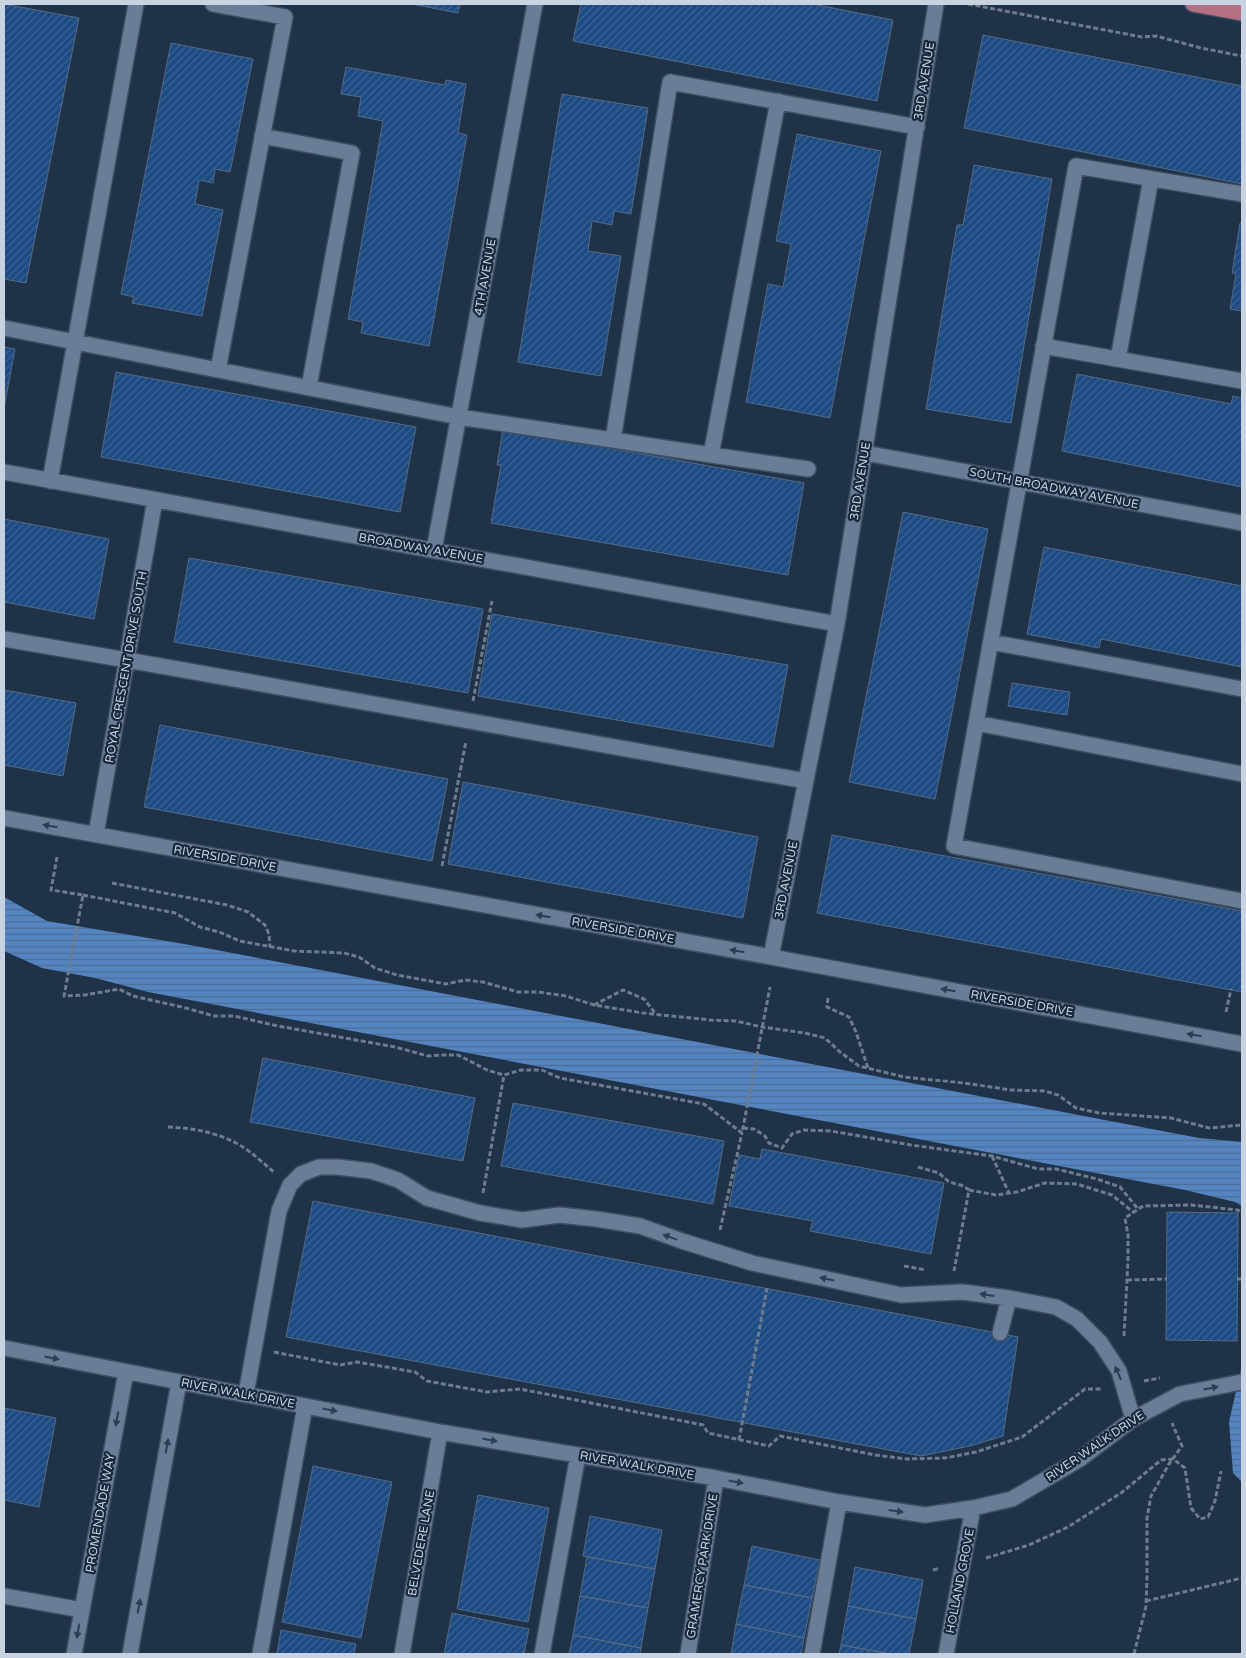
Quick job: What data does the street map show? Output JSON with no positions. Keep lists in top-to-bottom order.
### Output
{
  "streets": {
    "street": [
      "3RD AVENUE",
      "4TH AVENUE",
      "SOUTH BROADWAY AVENUE",
      "BROADWAY AVENUE",
      "ROYAL CRESCENT DRIVE SOUTH",
      "RIVERSIDE DRIVE",
      "RIVER WALK DRIVE",
      "PROMENDADE WAY",
      "BELVEDERE LANE",
      "GRAMERCY PARK DRIVE",
      "HOLLAND GROVE"
    ]
  },
  "crossings": [
    ["3RD AVENUE", "SOUTH BROADWAY AVENUE"],
    ["3RD AVENUE", "BROADWAY AVENUE"],
    ["3RD AVENUE", "RIVERSIDE DRIVE"],
    ["4TH AVENUE", "BROADWAY AVENUE"],
    ["BROADWAY AVENUE", "ROYAL CRESCENT DRIVE SOUTH"],
    ["ROYAL CRESCENT DRIVE SOUTH", "RIVERSIDE DRIVE"],
    ["RIVER WALK DRIVE", "PROMENDADE WAY"],
    ["RIVER WALK DRIVE", "BELVEDERE LANE"],
    ["RIVER WALK DRIVE", "GRAMERCY PARK DRIVE"],
    ["RIVER WALK DRIVE", "HOLLAND GROVE"]
  ],
  "one_way": ["RIVERSIDE DRIVE", "RIVER WALK DRIVE"]
}
